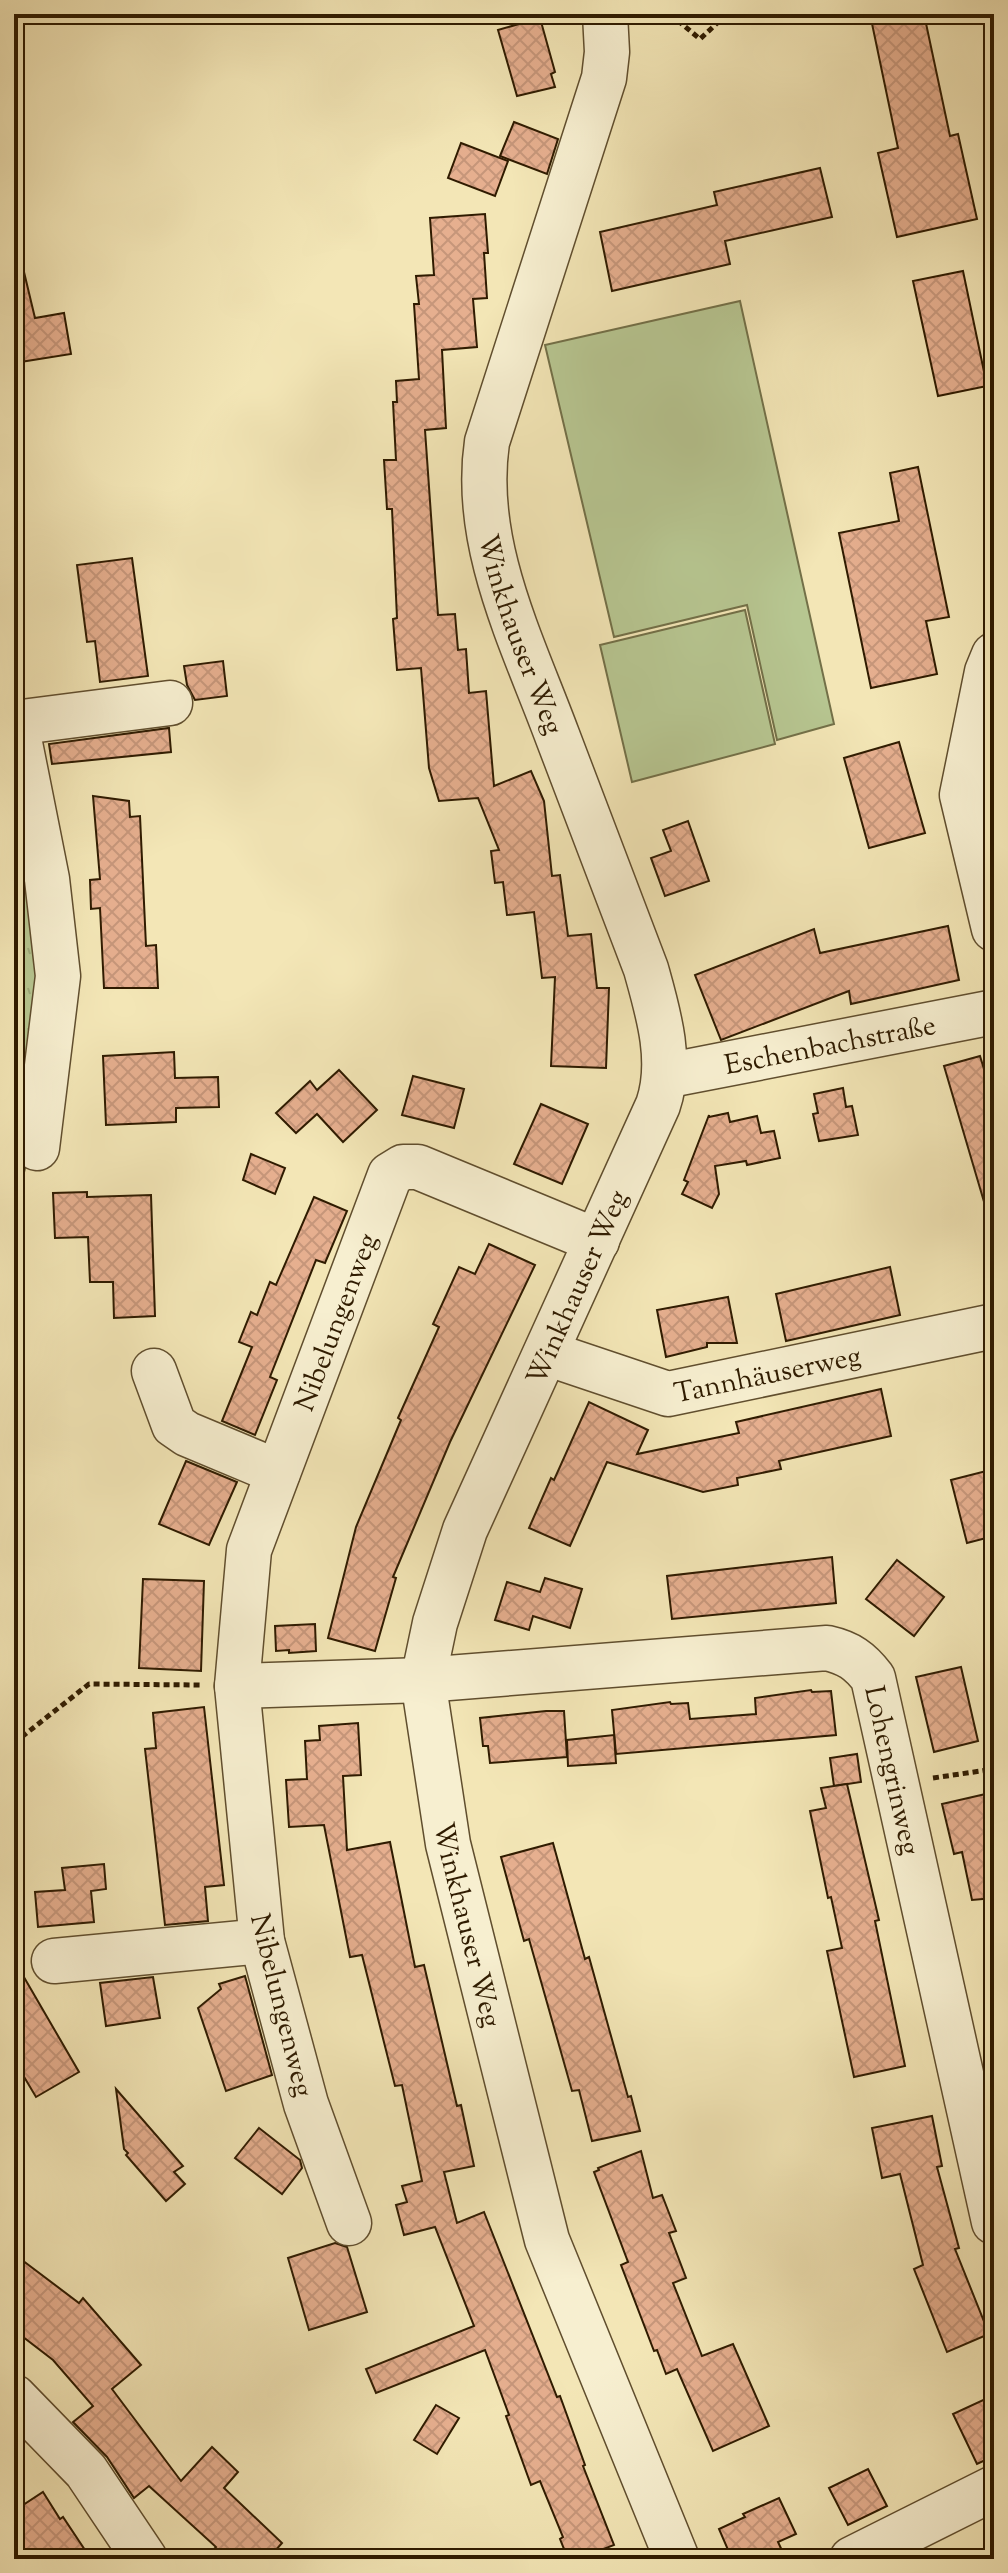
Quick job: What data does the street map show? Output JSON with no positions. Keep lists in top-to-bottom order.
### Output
{
  "streets": {
    "street": [
      "Winkhauser Weg",
      "Eschenbachstraße",
      "Nibelungenweg",
      "Tannhäuserweg",
      "Lohengrinweg"
    ]
  },
  "crossings": [
    ["Winkhauser Weg", "Eschenbachstraße"],
    ["Winkhauser Weg", "Nibelungenweg"],
    ["Winkhauser Weg", "Tannhäuserweg"],
    ["Winkhauser Weg", "Lohengrinweg"]
  ]
}
